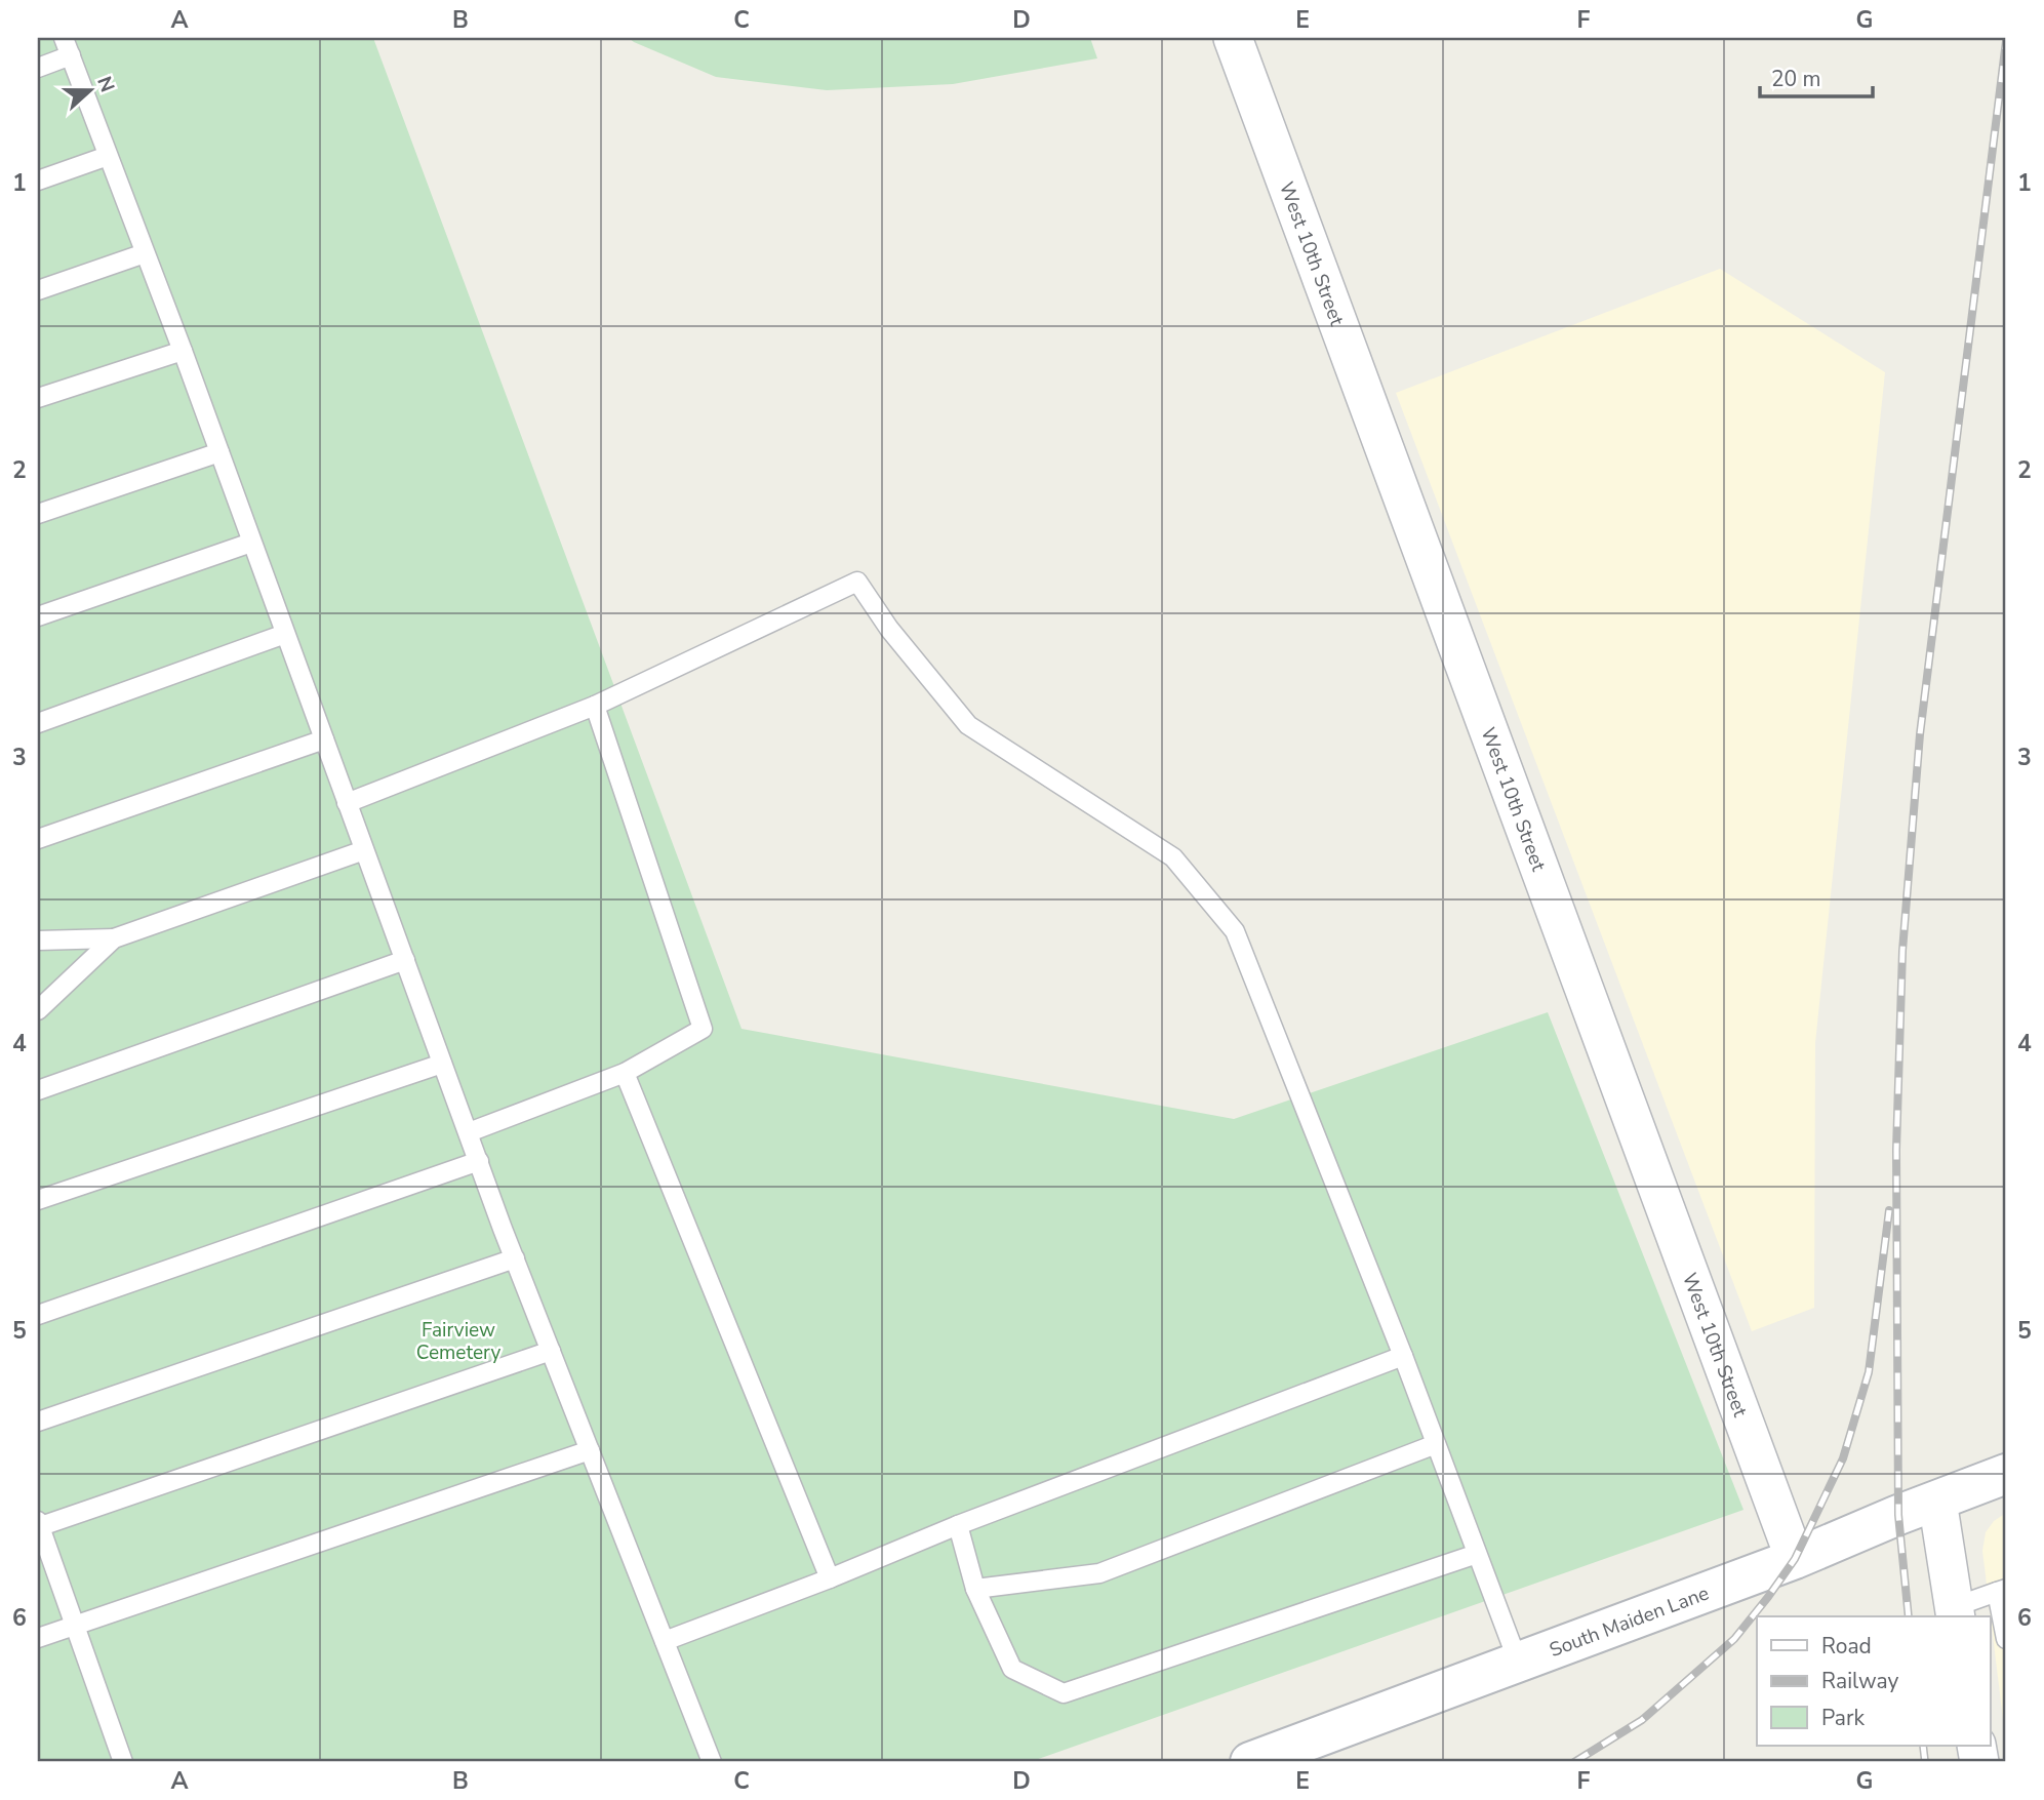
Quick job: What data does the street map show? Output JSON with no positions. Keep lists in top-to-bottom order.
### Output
{
  "streets": {
    "main road": ["South Maiden Lane"],
    "street": ["West 10th Street"]
  },
  "crossings": [
    ["West 10th Street", "South Maiden Lane"]
  ],
  "parks": ["Fairview Cemetery"],
  "legend": ["Road", "Railway", "Park"],
  "scale_bar": "20 m",
  "north": "right",
  "grid": {
    "columns": [
      "A",
      "B",
      "C",
      "D",
      "E",
      "F",
      "G"
    ],
    "rows": [
      "1",
      "2",
      "3",
      "4",
      "5",
      "6"
    ]
  }
}
